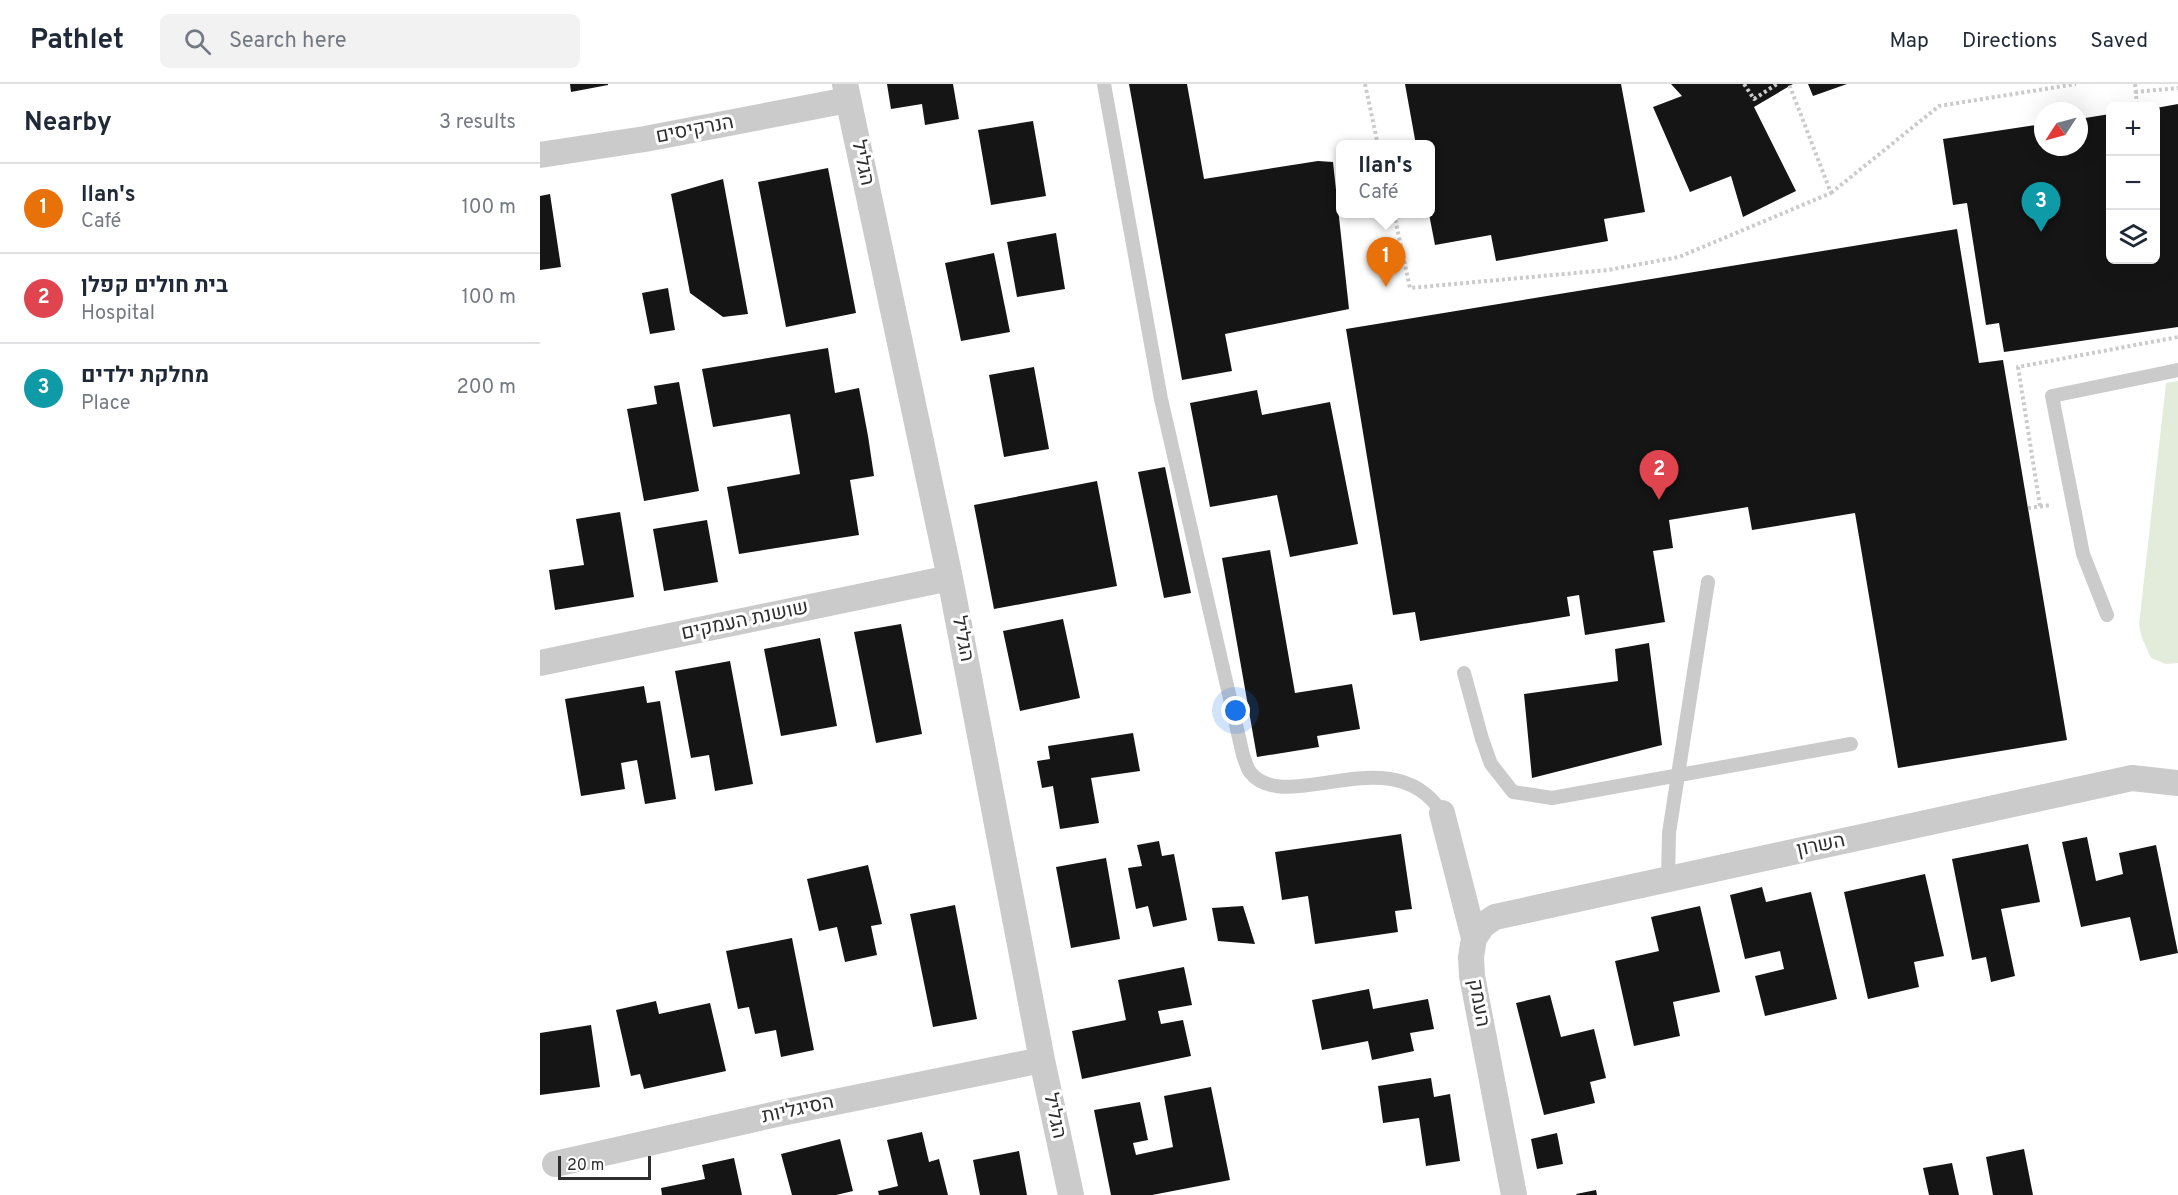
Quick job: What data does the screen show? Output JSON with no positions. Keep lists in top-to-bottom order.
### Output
{
  "streets": {
    "street": [
      "הנרקיסים",
      "הגליל",
      "שושנת העמקים",
      "השרון",
      "העמק",
      "הסיגליות"
    ]
  },
  "crossings": [
    ["הנרקיסים", "הגליל"],
    ["הגליל", "שושנת העמקים"],
    ["הגליל", "הסיגליות"],
    ["השרון", "העמק"]
  ],
  "scale_bar": "20 m",
  "north": "bottom left",
  "page": {
    "header": "Pathlet",
    "search": "Search here",
    "nav": ["Map", "Directions", "Saved"],
    "heading": ["Nearby", "3 results"],
    "map_buttons": ["+", "−"],
    "popup": ["Ilan's", "Café"],
    "list": [
      {
        "mark": "1",
        "name": "Ilan's",
        "note": "Café",
        "value": "100 m"
      },
      {
        "mark": "2",
        "name": "בית חולים קפלן",
        "note": "Hospital",
        "value": "100 m"
      },
      {
        "mark": "3",
        "name": "מחלקת ילדים",
        "note": "Place",
        "value": "200 m"
      }
    ],
    "pins": ["3", "1", "2"],
    "scale": "20 m"
  }
}
